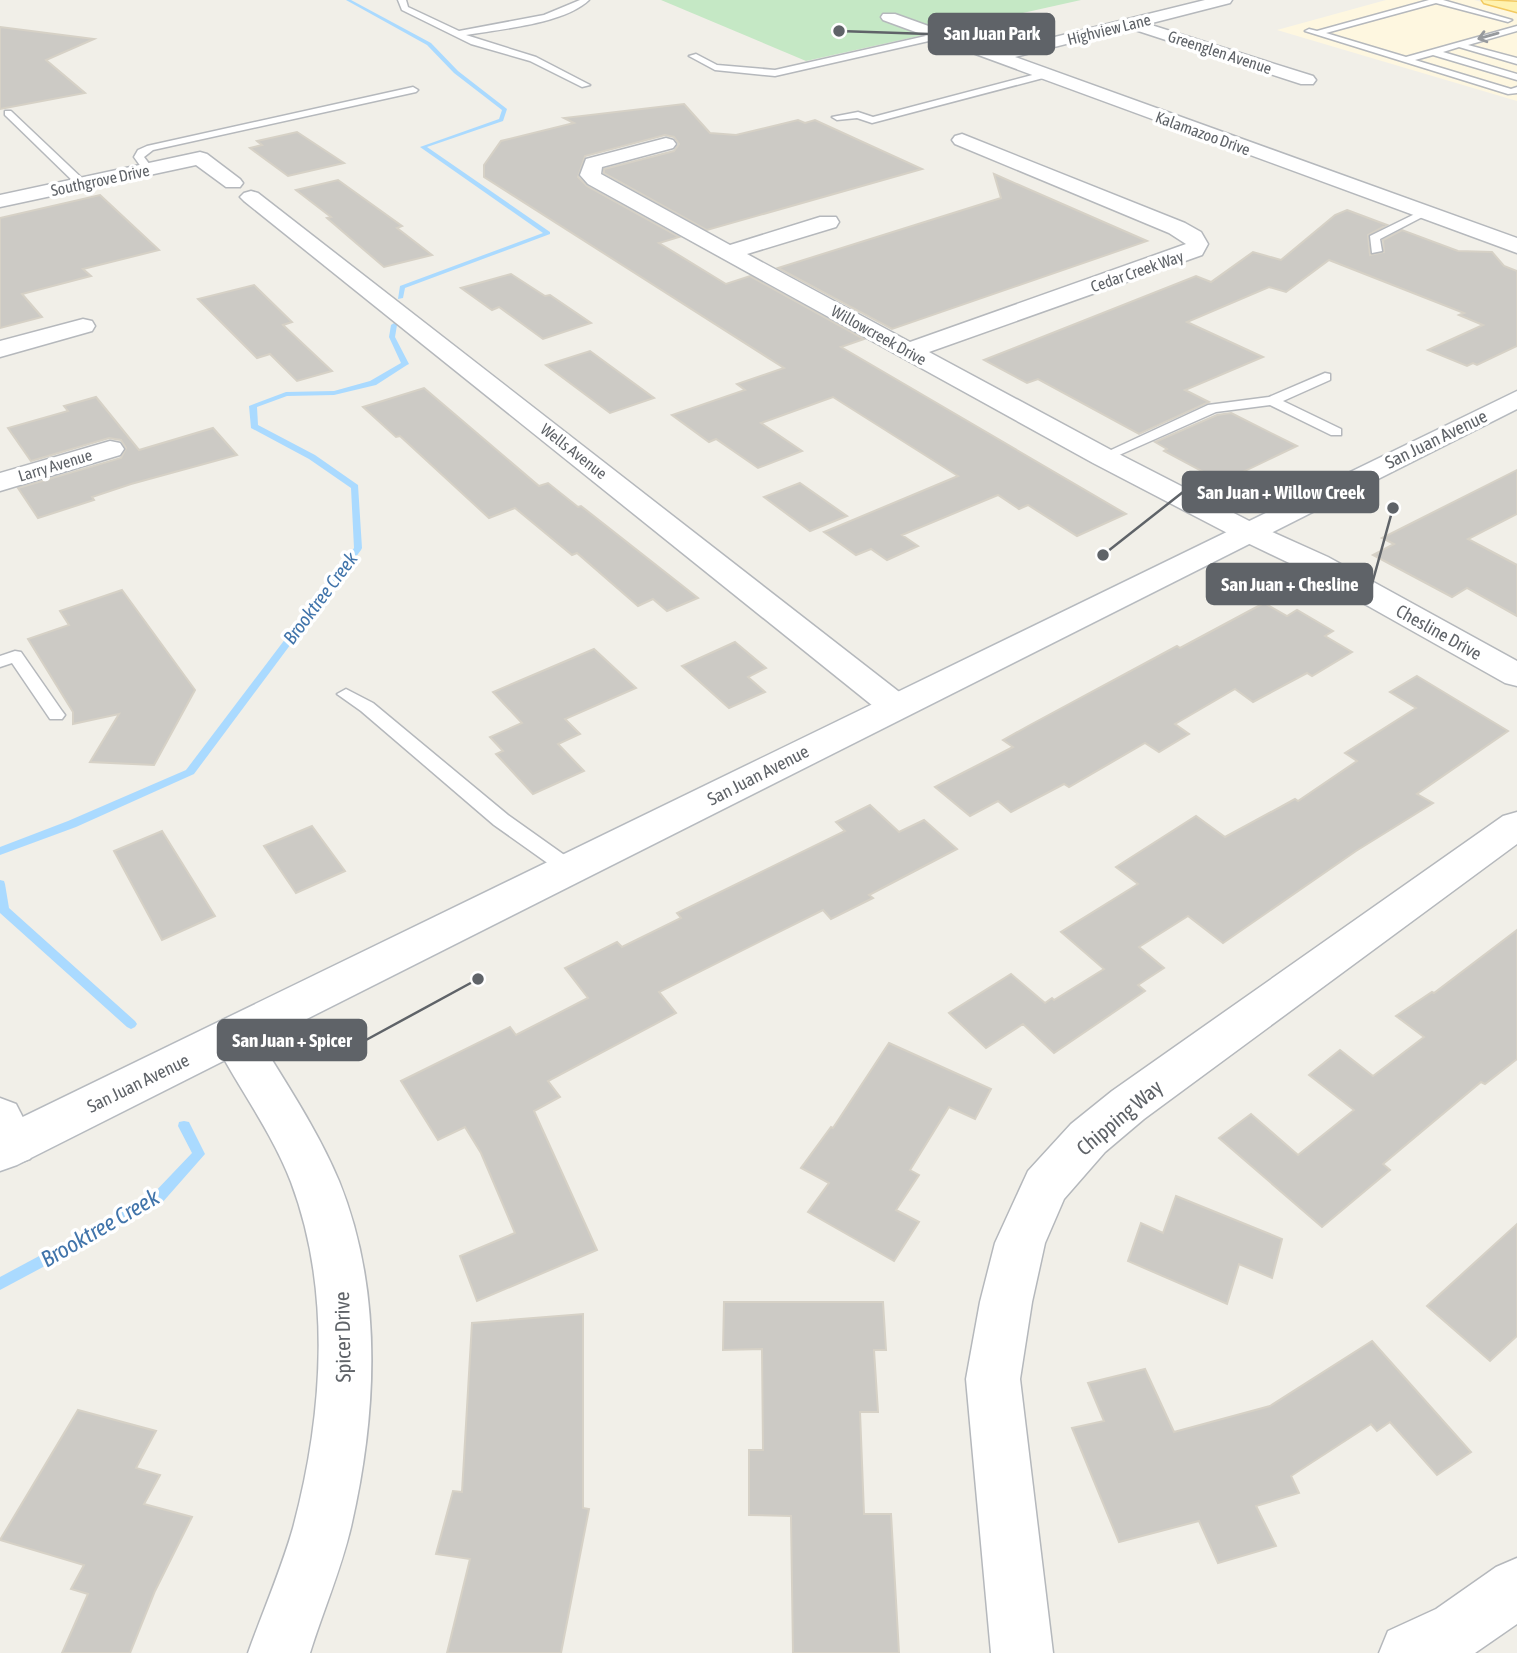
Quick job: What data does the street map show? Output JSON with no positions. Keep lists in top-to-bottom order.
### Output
{
  "streets": {
    "street": [
      "Highview Lane",
      "Greenglen Avenue",
      "Kalamazoo Drive",
      "Southgrove Drive",
      "Cedar Creek Way",
      "Willowcreek Drive",
      "San Juan Avenue",
      "Wells Avenue",
      "Larry Avenue",
      "Chesline Drive",
      "Chipping Way",
      "Spicer Drive"
    ]
  },
  "crossings": [
    ["Highview Lane", "Greenglen Avenue"],
    ["Highview Lane", "Kalamazoo Drive"],
    ["Southgrove Drive", "Wells Avenue"],
    ["Cedar Creek Way", "Willowcreek Drive"],
    ["Willowcreek Drive", "San Juan Avenue"],
    ["Willowcreek Drive", "Chesline Drive"],
    ["San Juan Avenue", "Wells Avenue"],
    ["San Juan Avenue", "Chesline Drive"],
    ["San Juan Avenue", "Spicer Drive"]
  ],
  "water": ["Brooktree Creek"],
  "places": [
    "San Juan Park",
    "San Juan + Chesline",
    "San Juan + Willow Creek",
    "San Juan + Spicer"
  ]
}
